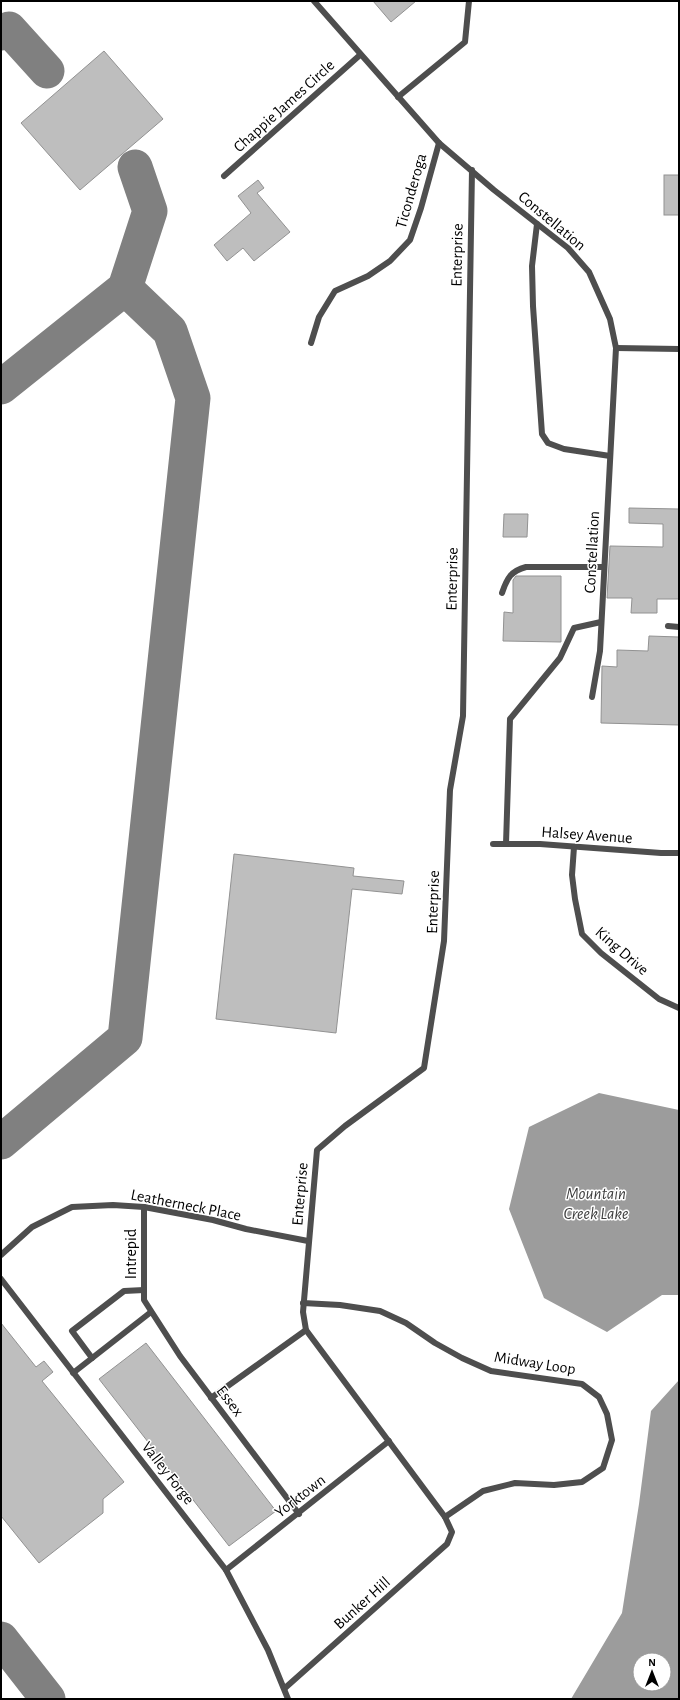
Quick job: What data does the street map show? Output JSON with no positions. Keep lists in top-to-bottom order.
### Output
{
  "streets": {
    "lane": [
      "Chappie James Circle",
      "Ticonderoga",
      "Constellation",
      "Enterprise",
      "Halsey Avenue",
      "King Drive",
      "Leatherneck Place",
      "Intrepid",
      "Midway Loop",
      "Essex",
      "Valley Forge",
      "Yorktown",
      "Bunker Hill"
    ]
  },
  "crossings": [
    ["Chappie James Circle", "Constellation"],
    ["Ticonderoga", "Constellation"],
    ["Constellation", "Enterprise"],
    ["Enterprise", "Leatherneck Place"],
    ["Enterprise", "Midway Loop"],
    ["Enterprise", "Yorktown"],
    ["Enterprise", "Bunker Hill"],
    ["Halsey Avenue", "King Drive"],
    ["Leatherneck Place", "Intrepid"],
    ["Intrepid", "Essex"],
    ["Essex", "Yorktown"],
    ["Valley Forge", "Yorktown"],
    ["Valley Forge", "Bunker Hill"]
  ],
  "water": ["Mountain Creek Lake"],
  "north": "top"
}
